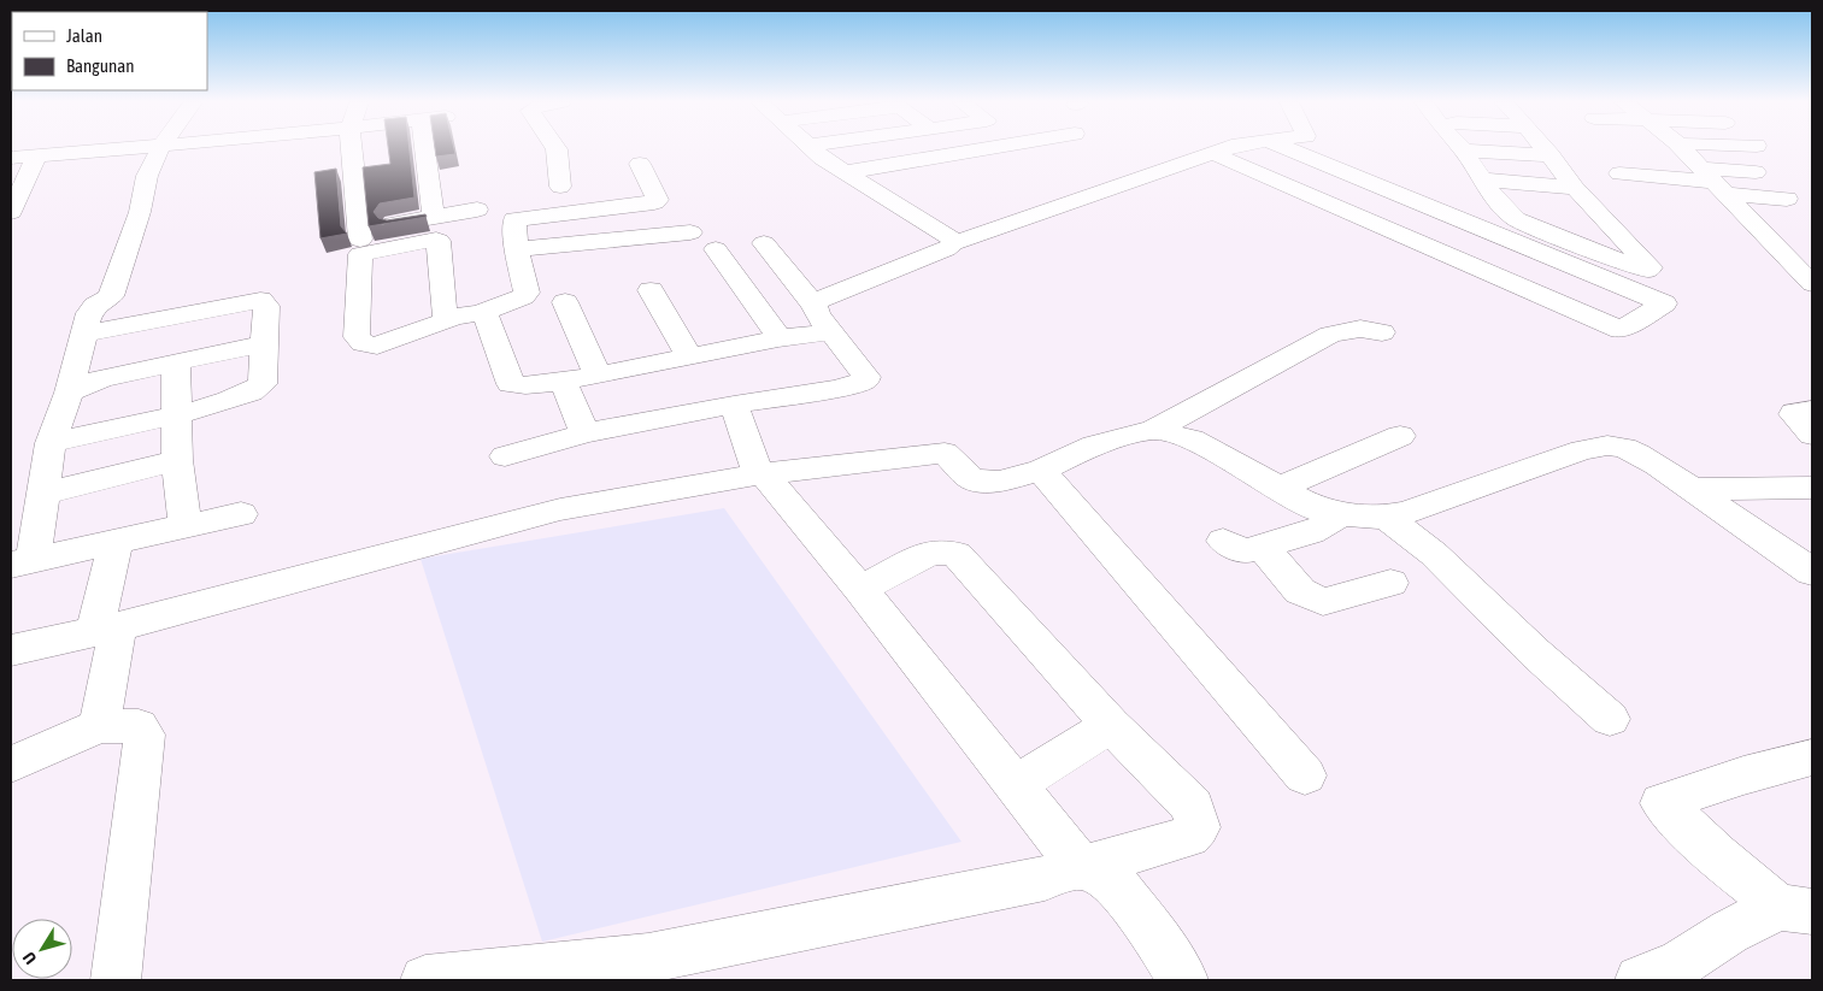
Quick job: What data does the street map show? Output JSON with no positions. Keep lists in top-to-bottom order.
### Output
{
  "legend": ["Jalan", "Bangunan"],
  "north": "bottom left"
}
